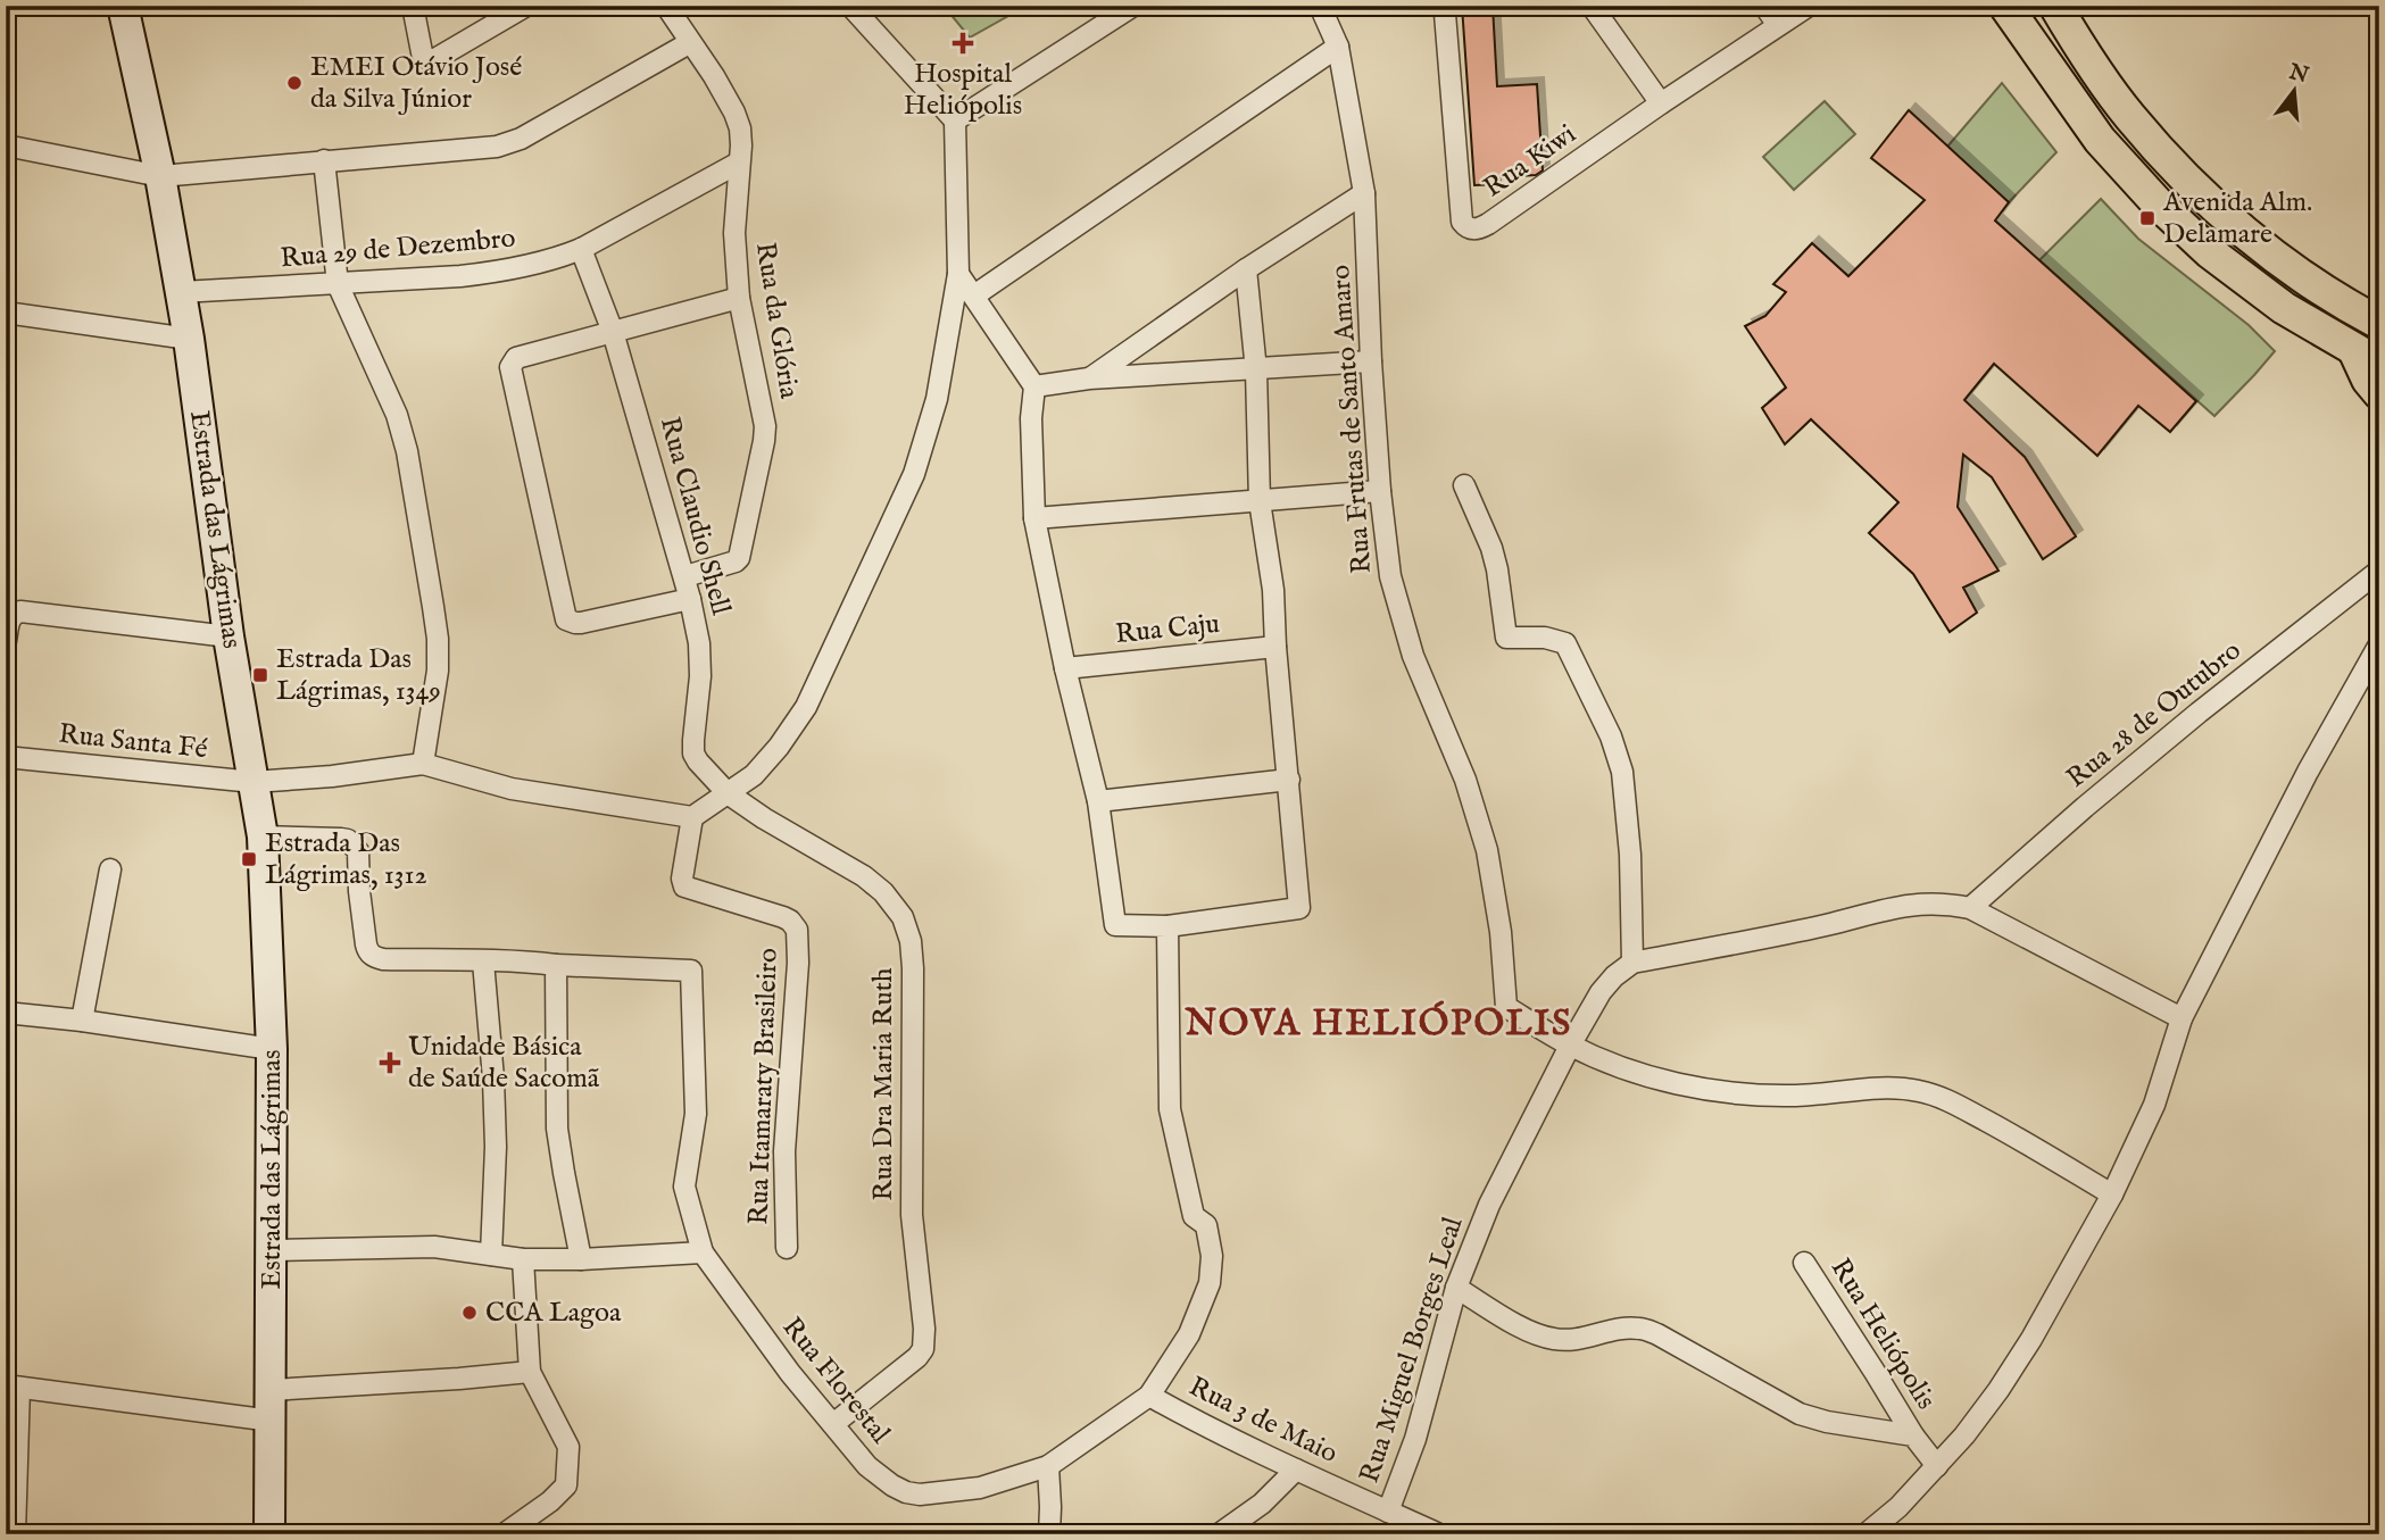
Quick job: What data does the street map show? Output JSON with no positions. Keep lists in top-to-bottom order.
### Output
{
  "streets": {
    "main road": ["Estrada das Lágrimas"],
    "street": [
      "Rua Kiwi",
      "Rua 29 de Dezembro",
      "Rua da Glória",
      "Rua Frutas de Santo Amaro",
      "Rua Claudio Shell",
      "Rua Caju",
      "Rua 28 de Outubro",
      "Rua Santa Fé",
      "Rua Dra Maria Ruth",
      "Rua Itamaraty Brasileiro",
      "Rua Heliópolis",
      "Rua Miguel Borges Leal",
      "Rua Florestal",
      "Rua 3 de Maio"
    ]
  },
  "crossings": [
    ["Rua 29 de Dezembro", "Rua da Glória"],
    ["Rua 29 de Dezembro", "Rua Claudio Shell"],
    ["Rua 29 de Dezembro", "Estrada das Lágrimas"],
    ["Rua da Glória", "Rua Claudio Shell"],
    ["Rua Frutas de Santo Amaro", "Rua Miguel Borges Leal"],
    ["Rua Claudio Shell", "Rua Dra Maria Ruth"],
    ["Estrada das Lágrimas", "Rua Santa Fé"],
    ["Rua Dra Maria Ruth", "Rua Florestal"],
    ["Rua Miguel Borges Leal", "Rua 3 de Maio"],
    ["Rua Florestal", "Rua 3 de Maio"]
  ],
  "districts": ["NOVA HELIÓPOLIS"],
  "places": {
    "health": ["Hospital Heliópolis", "Unidade Básica de Saúde Sacomã"],
    "other": ["EMEI Otávio José da Silva Júnior", "CCA Lagoa"],
    "transit": ["Avenida Alm. Delamare", "Estrada Das Lágrimas, 1349", "Estrada Das Lágrimas, 1312"]
  },
  "north": "top"
}
